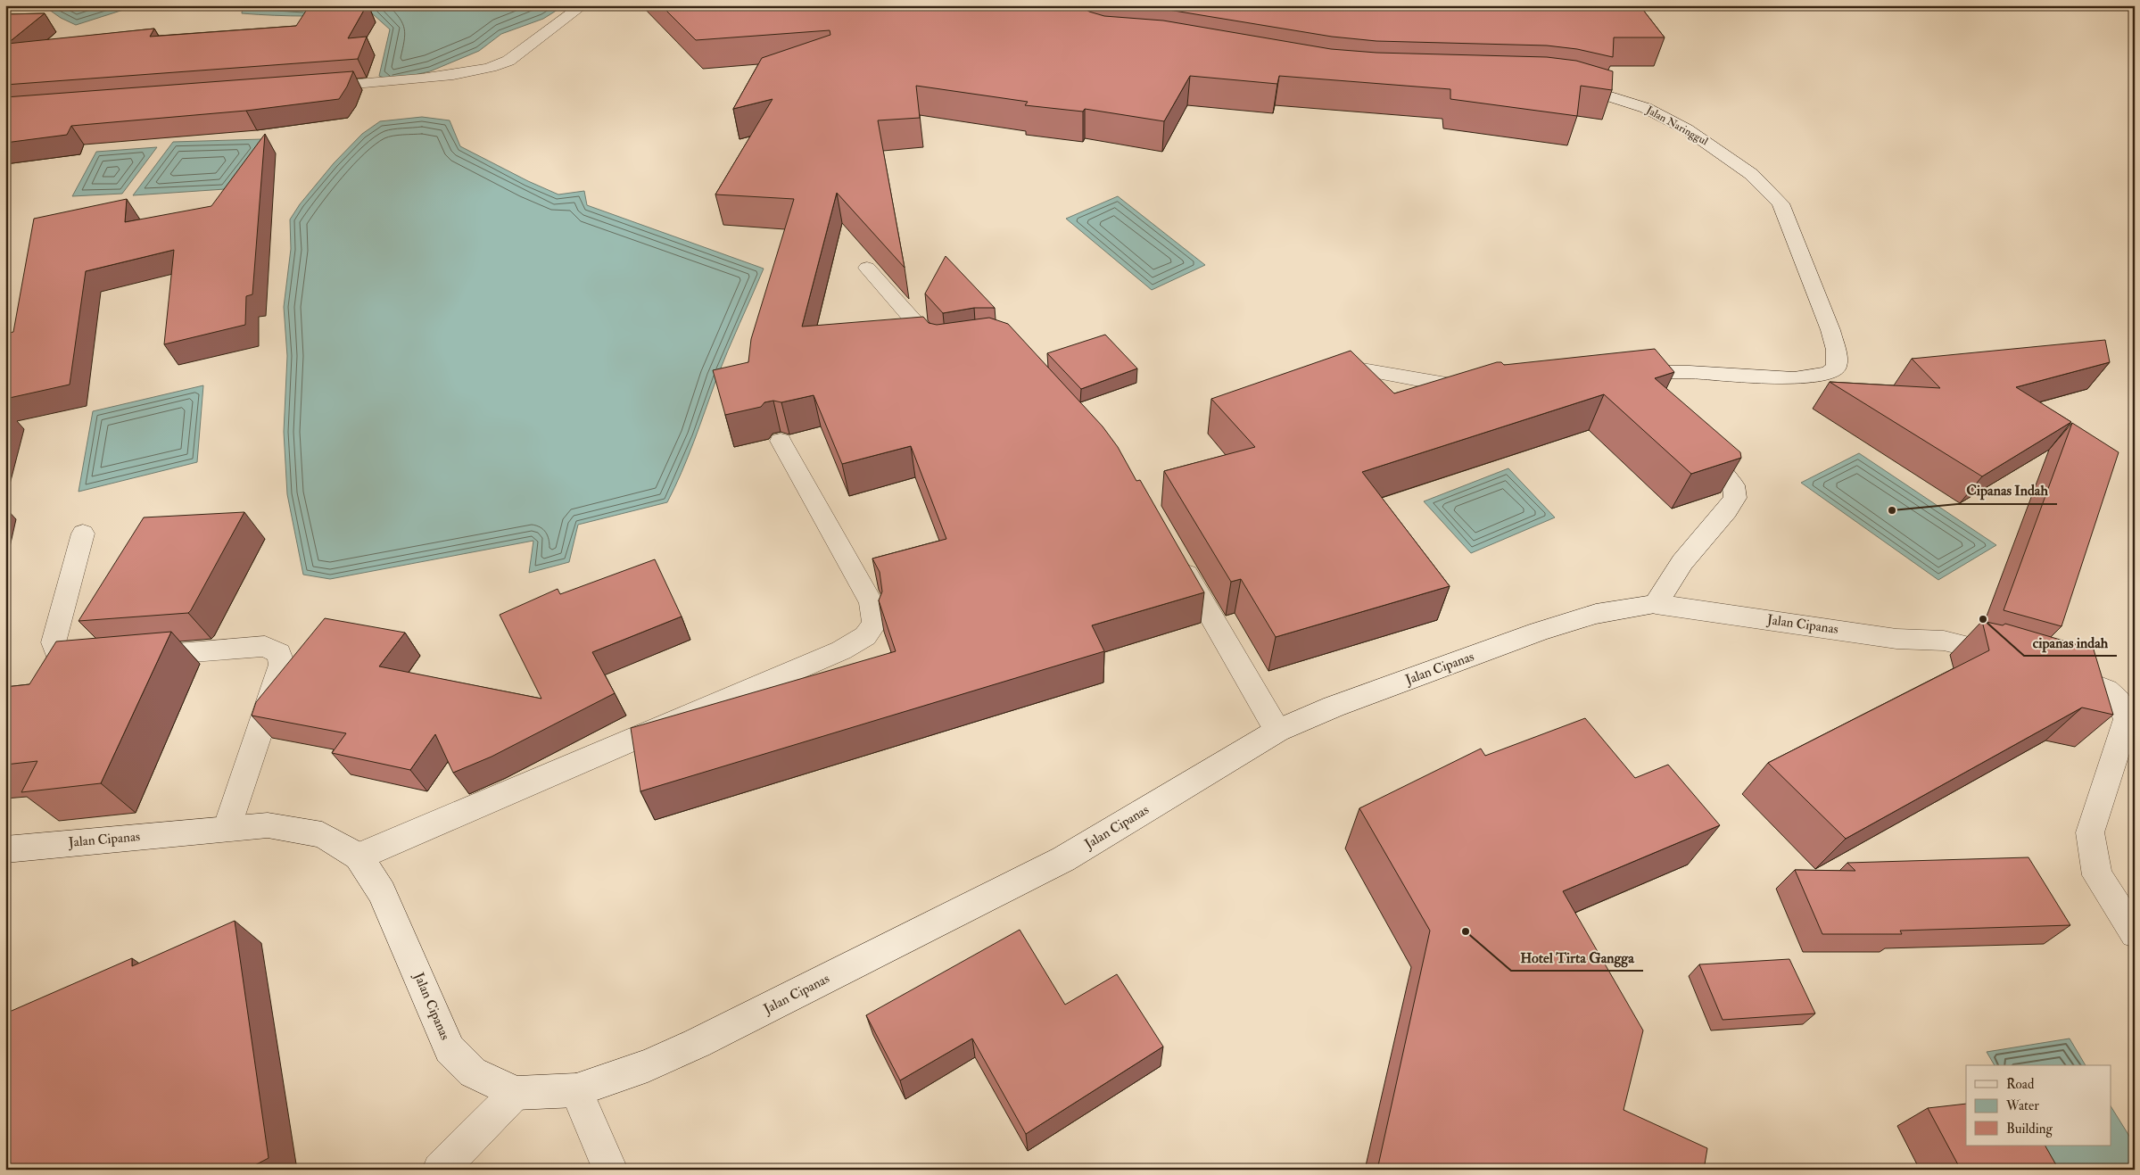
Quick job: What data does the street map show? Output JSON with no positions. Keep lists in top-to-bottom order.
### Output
{
  "streets": {
    "street": ["Jalan Naringgul", "Jalan Cipanas"]
  },
  "places": ["Cipanas Indah", "cipanas indah", "Hotel Tirta Gangga"],
  "legend": ["Road", "Water", "Building"]
}
